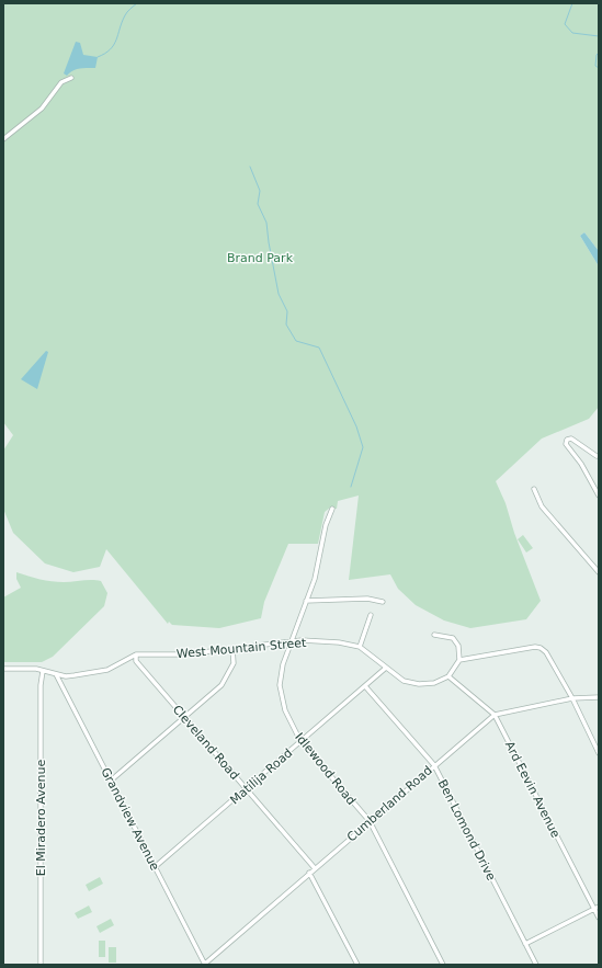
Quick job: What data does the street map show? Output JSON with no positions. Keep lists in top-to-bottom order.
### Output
{
  "streets": {
    "street": [
      "West Mountain Street",
      "Cleveland Road",
      "Idlewood Road",
      "Matilija Road",
      "Ard Eevin Avenue",
      "Cumberland Road",
      "El Miradero Avenue",
      "Grandview Avenue",
      "Ben Lomond Drive"
    ]
  },
  "crossings": [
    ["West Mountain Street", "Cleveland Road"],
    ["West Mountain Street", "Idlewood Road"],
    ["West Mountain Street", "Matilija Road"],
    ["West Mountain Street", "Ard Eevin Avenue"],
    ["West Mountain Street", "El Miradero Avenue"],
    ["West Mountain Street", "Grandview Avenue"],
    ["Cleveland Road", "Matilija Road"],
    ["Cleveland Road", "Cumberland Road"],
    ["Idlewood Road", "Matilija Road"],
    ["Idlewood Road", "Cumberland Road"],
    ["Matilija Road", "Grandview Avenue"],
    ["Matilija Road", "Ben Lomond Drive"],
    ["Ard Eevin Avenue", "Cumberland Road"],
    ["Cumberland Road", "Grandview Avenue"],
    ["Cumberland Road", "Ben Lomond Drive"]
  ],
  "parks": ["Brand Park"]
}
